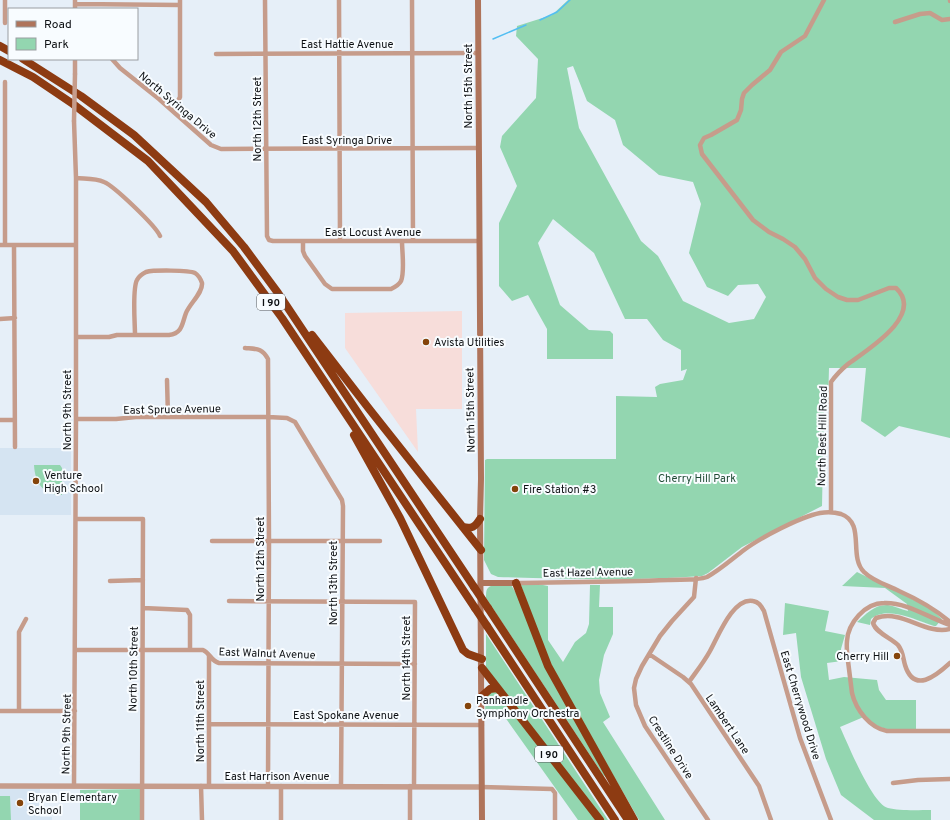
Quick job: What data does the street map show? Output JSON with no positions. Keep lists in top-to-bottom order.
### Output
{
  "streets": {
    "highway": ["I 90"],
    "main road": ["North 15th Street", "East Hazel Avenue"],
    "street": [
      "East Hattie Avenue",
      "North Syringa Drive",
      "North 12th Street",
      "East Syringa Drive",
      "East Locust Avenue",
      "East Spruce Avenue",
      "North 9th Street",
      "North Best Hill Road",
      "North 13th Street",
      "East Walnut Avenue",
      "North 14th Street",
      "North 10th Street",
      "East Cherrywood Drive",
      "East Spokane Avenue",
      "North 11th Street",
      "Lambert Lane",
      "Crestline Drive",
      "East Harrison Avenue"
    ]
  },
  "crossings": [
    ["East Hattie Avenue", "North 15th Street"],
    ["East Hattie Avenue", "North 12th Street"],
    ["North 15th Street", "East Syringa Drive"],
    ["North 15th Street", "East Locust Avenue"],
    ["North 15th Street", "I 90"],
    ["North 15th Street", "East Hazel Avenue"],
    ["North 15th Street", "East Spokane Avenue"],
    ["North 15th Street", "East Harrison Avenue"],
    ["North Syringa Drive", "East Syringa Drive"],
    ["North 12th Street", "East Syringa Drive"],
    ["North 12th Street", "East Locust Avenue"],
    ["North 12th Street", "East Spruce Avenue"],
    ["North 12th Street", "North 13th Street"],
    ["North 12th Street", "East Walnut Avenue"],
    ["North 12th Street", "East Spokane Avenue"],
    ["North 12th Street", "East Harrison Avenue"],
    ["I 90", "East Hazel Avenue"],
    ["East Spruce Avenue", "North 9th Street"],
    ["East Spruce Avenue", "North 13th Street"],
    ["North 9th Street", "East Walnut Avenue"],
    ["North 9th Street", "North 10th Street"],
    ["North 9th Street", "East Harrison Avenue"],
    ["North Best Hill Road", "East Hazel Avenue"],
    ["East Hazel Avenue", "Crestline Drive"],
    ["North 13th Street", "East Walnut Avenue"],
    ["North 13th Street", "North 14th Street"],
    ["North 13th Street", "East Spokane Avenue"],
    ["North 13th Street", "East Harrison Avenue"],
    ["East Walnut Avenue", "North 14th Street"],
    ["East Walnut Avenue", "North 10th Street"],
    ["East Walnut Avenue", "North 11th Street"],
    ["North 14th Street", "East Spokane Avenue"],
    ["North 14th Street", "East Harrison Avenue"],
    ["North 10th Street", "East Harrison Avenue"],
    ["East Cherrywood Drive", "Lambert Lane"],
    ["East Spokane Avenue", "North 11th Street"],
    ["North 11th Street", "East Harrison Avenue"],
    ["Lambert Lane", "Crestline Drive"]
  ],
  "parks": ["Cherry Hill Park"],
  "places": [
    "Avista Utilities",
    "Venture High School",
    "Fire Station #3",
    "Cherry Hill",
    "Panhandle Symphony Orchestra",
    "Bryan Elementary School"
  ],
  "legend": ["Road", "Park"]
}
